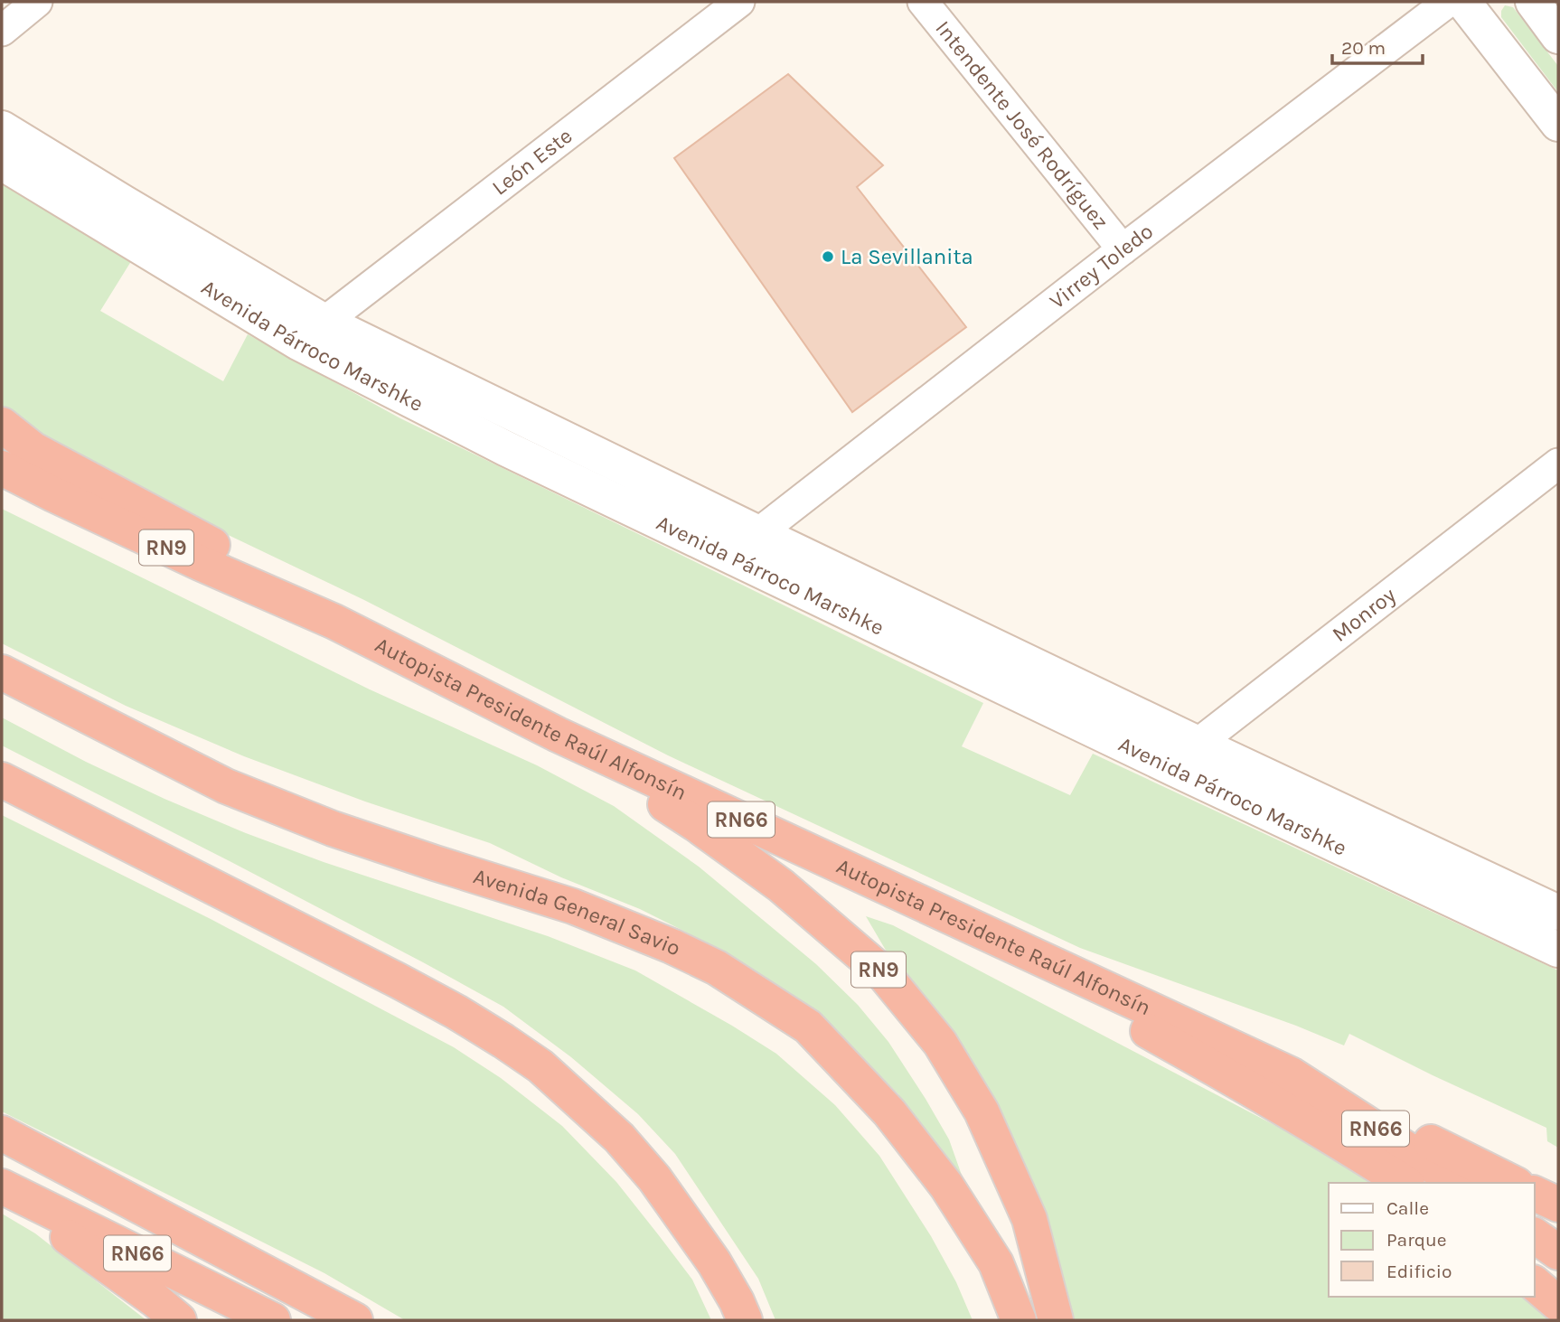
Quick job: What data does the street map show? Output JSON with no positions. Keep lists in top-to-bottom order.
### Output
{
  "streets": {
    "highway": [
      "RN9",
      "Autopista Presidente Raúl Alfonsín",
      "RN66",
      "Avenida General Savio"
    ],
    "main road": ["Avenida Párroco Marshke"],
    "street": [
      "Intendente José Rodríguez",
      "León Este",
      "Virrey Toledo",
      "Monroy"
    ]
  },
  "crossings": [
    ["Intendente José Rodríguez", "Virrey Toledo"],
    ["León Este", "Avenida Párroco Marshke"],
    ["Virrey Toledo", "Avenida Párroco Marshke"],
    ["Avenida Párroco Marshke", "Monroy"],
    ["RN9", "Autopista Presidente Raúl Alfonsín"]
  ],
  "places": ["La Sevillanita"],
  "legend": ["Calle", "Parque", "Edificio"],
  "scale_bar": "20 m"
}
